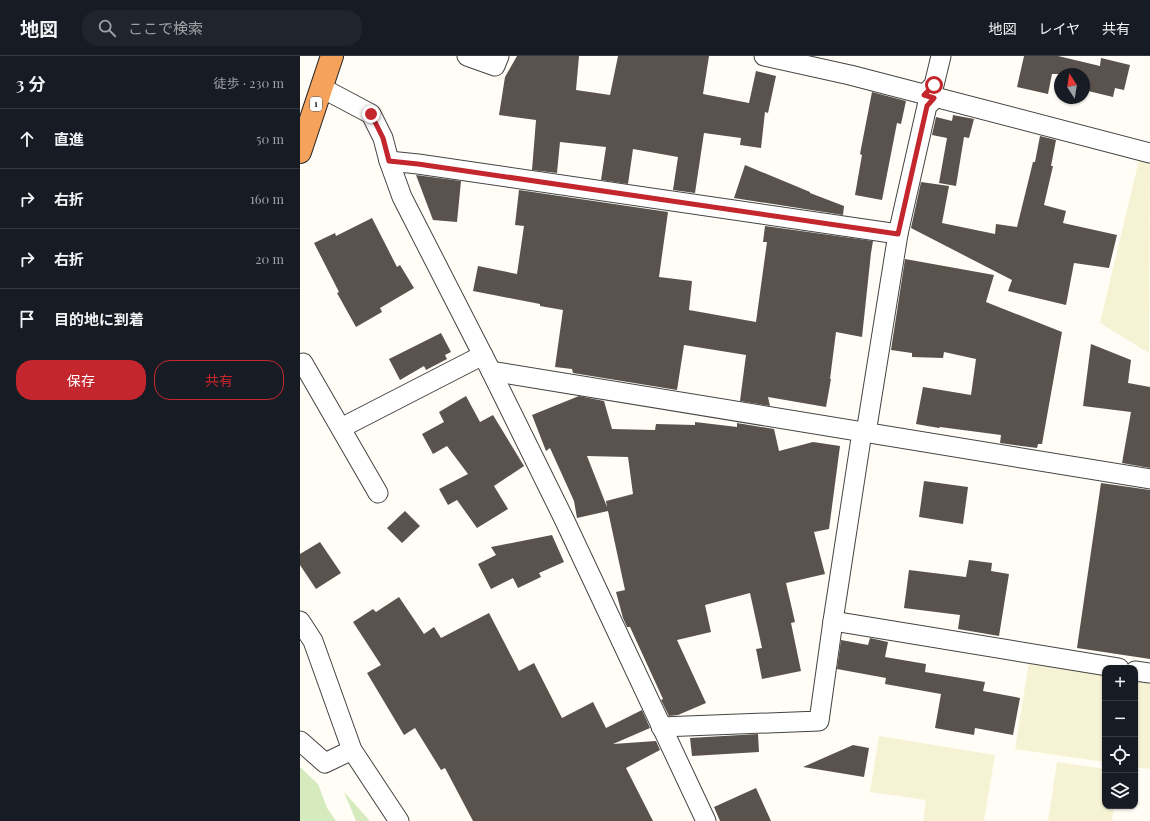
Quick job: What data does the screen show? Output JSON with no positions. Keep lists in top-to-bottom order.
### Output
{
  "streets": {
    "highway": ["1"]
  },
  "north": "top",
  "page": {
    "header": "地図",
    "search": "ここで検索",
    "nav": ["地図", "レイヤ", "共有"],
    "heading": ["3 分", "徒歩 · 230 m"],
    "list": [
      ["直進", "50 m"],
      ["右折", "160 m"],
      ["右折", "20 m"],
      "目的地に到着"
    ],
    "buttons": ["保存", "共有"],
    "map_buttons": ["+", "−"]
  }
}
